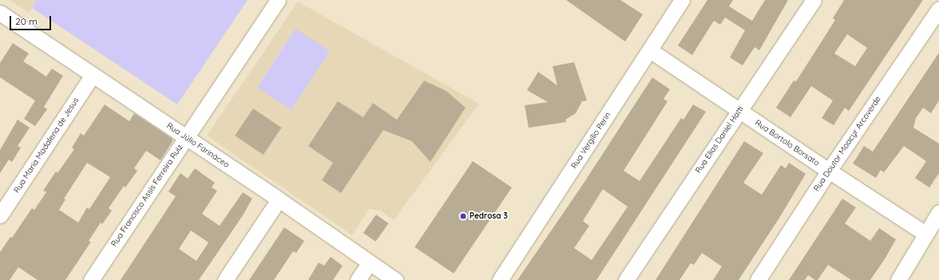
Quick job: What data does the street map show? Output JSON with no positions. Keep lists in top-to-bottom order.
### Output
{
  "streets": {
    "street": [
      "Rua Elias Daniel Hatti",
      "Rua Vergílio Perin",
      "Rua Bortolo Borsato",
      "Rua Doutor Moacyr Arcoverde",
      "Rua Maria Madalena de Jesus",
      "Rua Júlio Farináceo",
      "Rua Francisco Assis Ferreira Ruiz"
    ]
  },
  "crossings": [
    ["Rua Elias Daniel Hatti", "Rua Bortolo Borsato"],
    ["Rua Vergílio Perin", "Rua Bortolo Borsato"],
    ["Rua Bortolo Borsato", "Rua Doutor Moacyr Arcoverde"],
    ["Rua Maria Madalena de Jesus", "Rua Júlio Farináceo"],
    ["Rua Júlio Farináceo", "Rua Francisco Assis Ferreira Ruiz"]
  ],
  "places": ["Pedrosa 3"],
  "scale_bar": "20 m"
}
